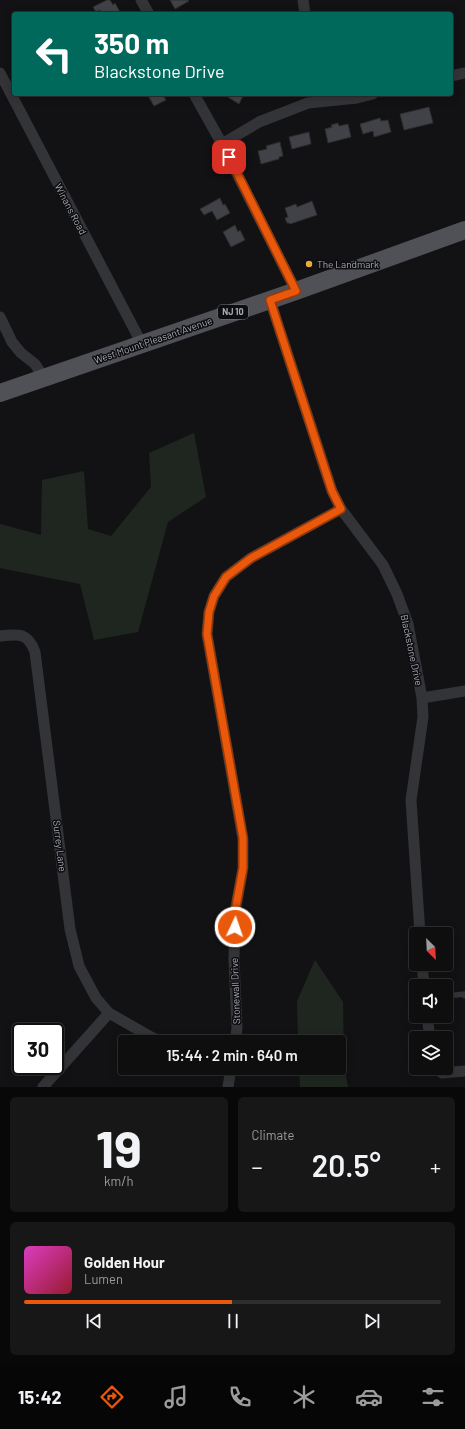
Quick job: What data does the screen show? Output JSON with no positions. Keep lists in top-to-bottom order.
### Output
{
  "streets": {
    "main road": ["NJ 10", "West Mount Pleasant Avenue"],
    "street": [
      "Winans Road",
      "Blackstone Drive",
      "Surrey Lane",
      "Stonewall Drive"
    ]
  },
  "crossings": [
    ["Winans Road", "West Mount Pleasant Avenue"],
    ["West Mount Pleasant Avenue", "Blackstone Drive"],
    ["Blackstone Drive", "Stonewall Drive"]
  ],
  "places": ["The Landmark"],
  "north": "bottom right",
  "page": {
    "turn": ["350 m", "Blackstone Drive"],
    "limit": "30",
    "trip": "15:44 · 2 min · 640 m",
    "tile": [
      ["19", "km/h"],
      "Climate"
    ],
    "heat": ["−", "20.5°", "+"],
    "song": ["Golden Hour", "Lumen"],
    "tabs": "15:42"
  }
}
